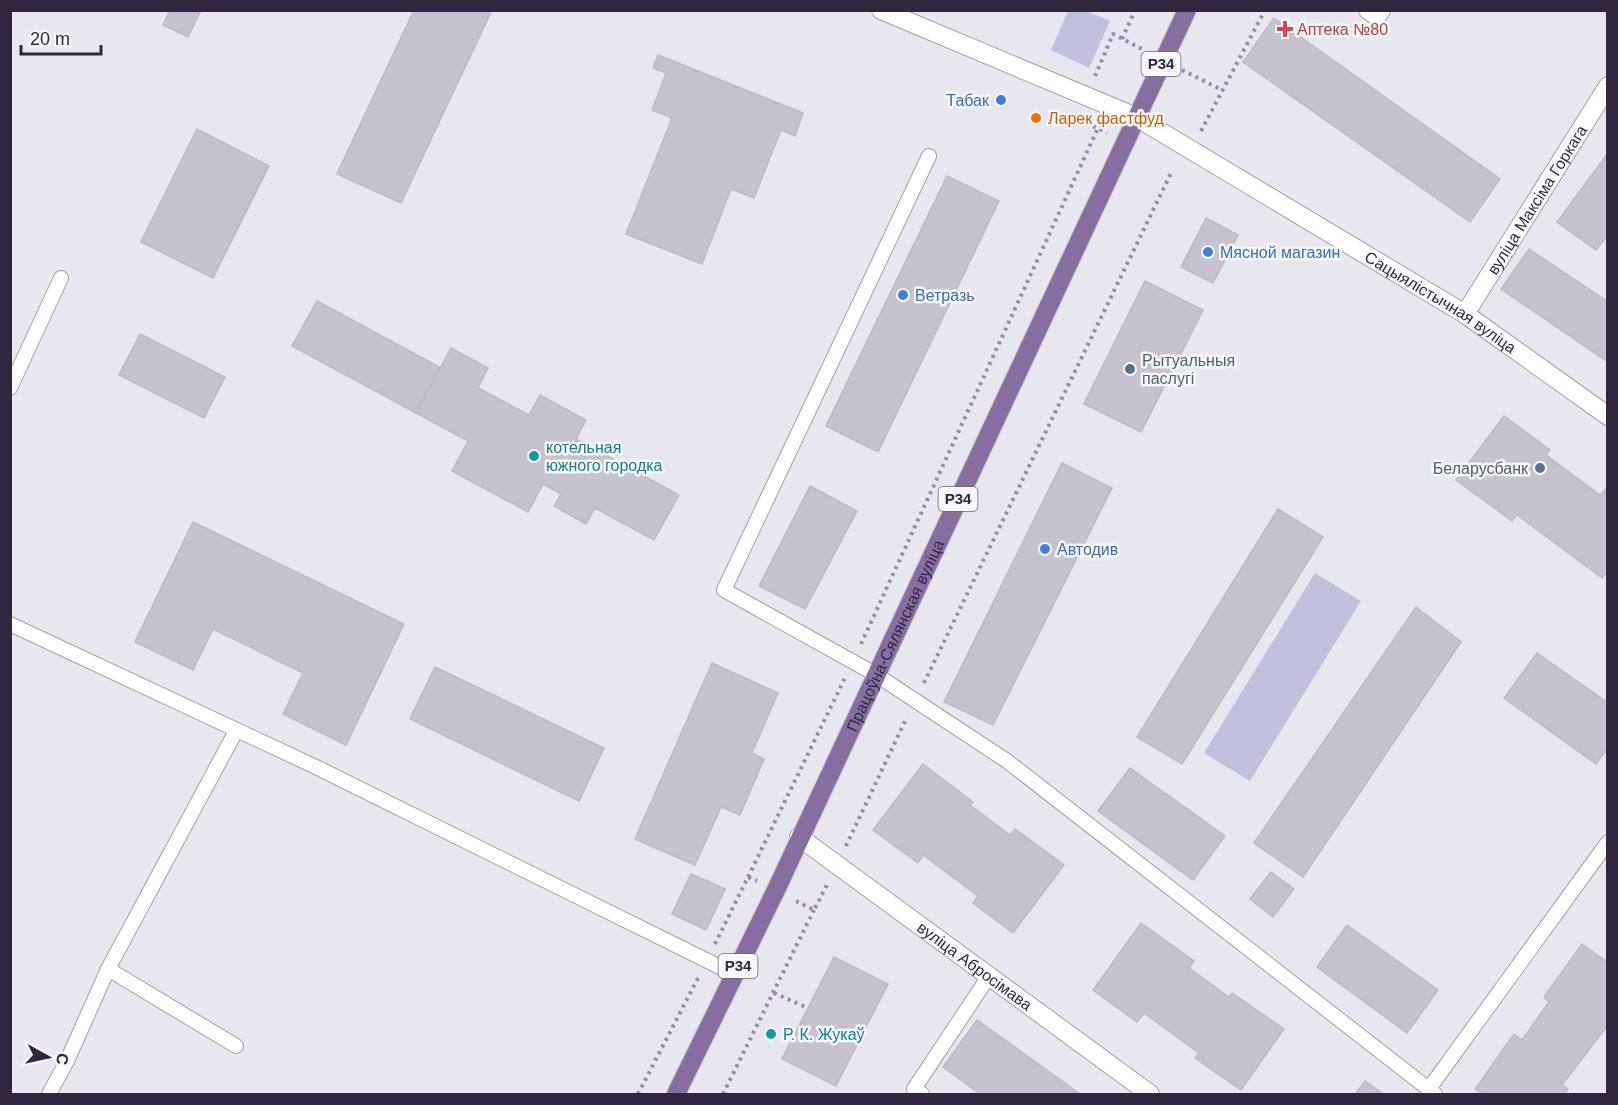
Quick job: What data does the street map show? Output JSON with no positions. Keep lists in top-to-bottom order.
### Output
{
  "streets": {
    "main road": ["Р34", "Працоўна-Сялянская вуліца"],
    "street": ["вуліца Максіма Горкага", "Сацыялістычная вуліца", "вуліца Абросімава"]
  },
  "crossings": [
    ["вуліца Максіма Горкага", "Сацыялістычная вуліца"],
    ["Сацыялістычная вуліца", "Працоўна-Сялянская вуліца"],
    ["Працоўна-Сялянская вуліца", "вуліца Абросімава"]
  ],
  "places": {
    "health": ["Аптека №80"],
    "other": [
      "Табак",
      "Ларек фастфуд",
      "Мясной магазин",
      "Ветразь",
      "Рытуальныя паслугі",
      "котельная южного городка",
      "Беларусбанк",
      "Автодив",
      "Р. К. Жукаў"
    ]
  },
  "scale_bar": "20 m",
  "north": "right"
}
